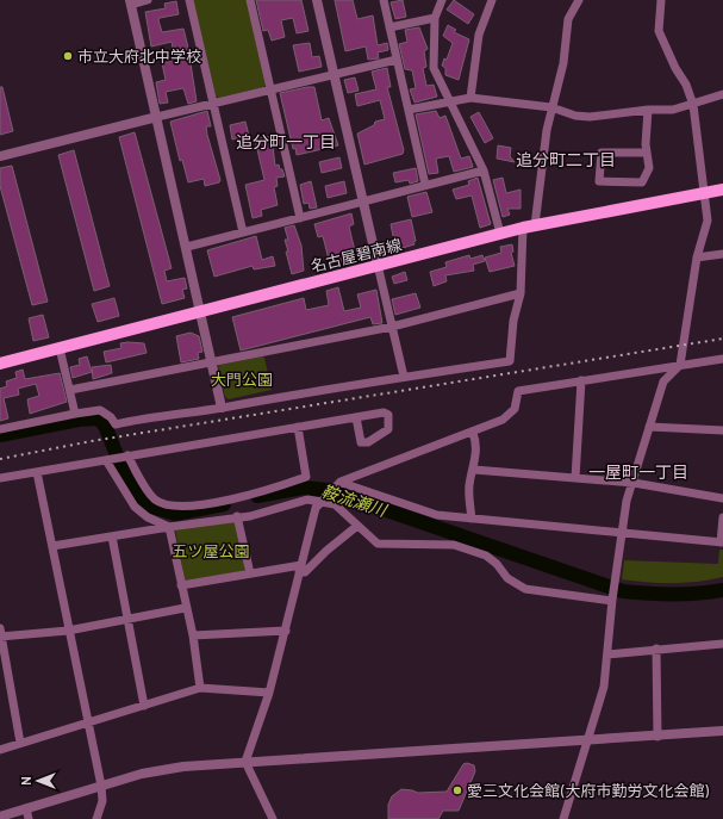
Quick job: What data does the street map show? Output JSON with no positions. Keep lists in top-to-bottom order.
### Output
{
  "streets": {
    "main road": ["名古屋碧南線"]
  },
  "districts": ["追分町一丁目", "追分町二丁目", "一屋町一丁目"],
  "water": ["鞍流瀬川"],
  "parks": ["大門公園", "五ツ屋公園"],
  "places": ["市立大府北中学校", "愛三文化会館(大府市勤労文化会館)"],
  "north": "left"
}
